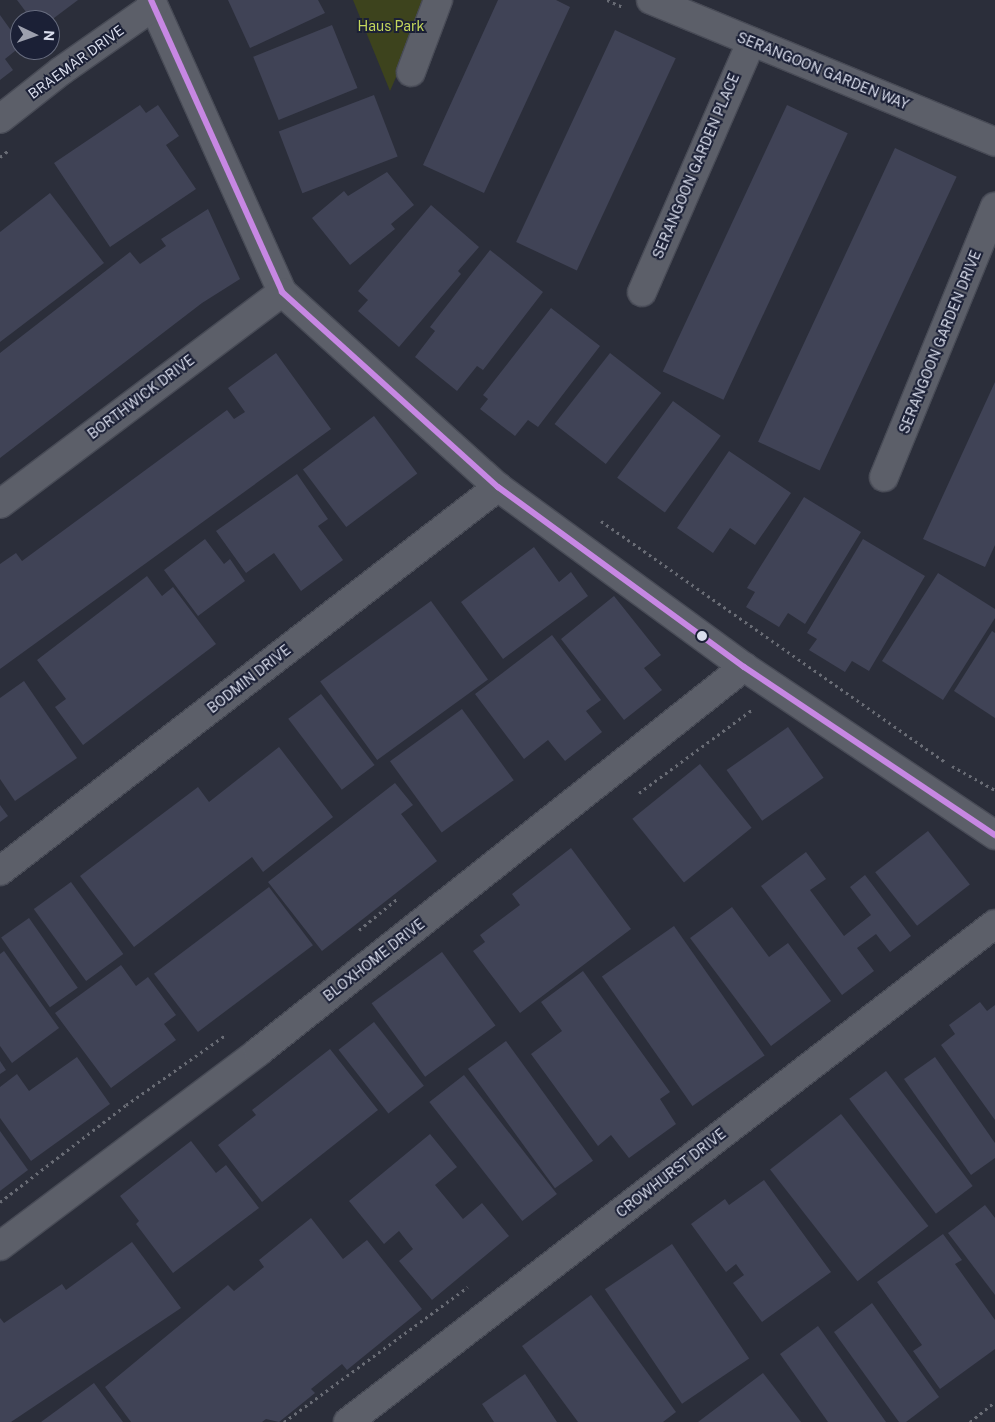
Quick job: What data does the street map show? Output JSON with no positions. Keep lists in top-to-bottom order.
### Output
{
  "streets": {
    "street": [
      "BRAEMAR DRIVE",
      "SERANGOON GARDEN WAY",
      "SERANGOON GARDEN PLACE",
      "SERANGOON GARDEN DRIVE",
      "BORTHWICK DRIVE",
      "BODMIN DRIVE",
      "BLOXHOME DRIVE",
      "CROWHURST DRIVE"
    ]
  },
  "crossings": [
    ["SERANGOON GARDEN WAY", "SERANGOON GARDEN PLACE"]
  ],
  "parks": ["Haus Park"],
  "north": "right"
}
